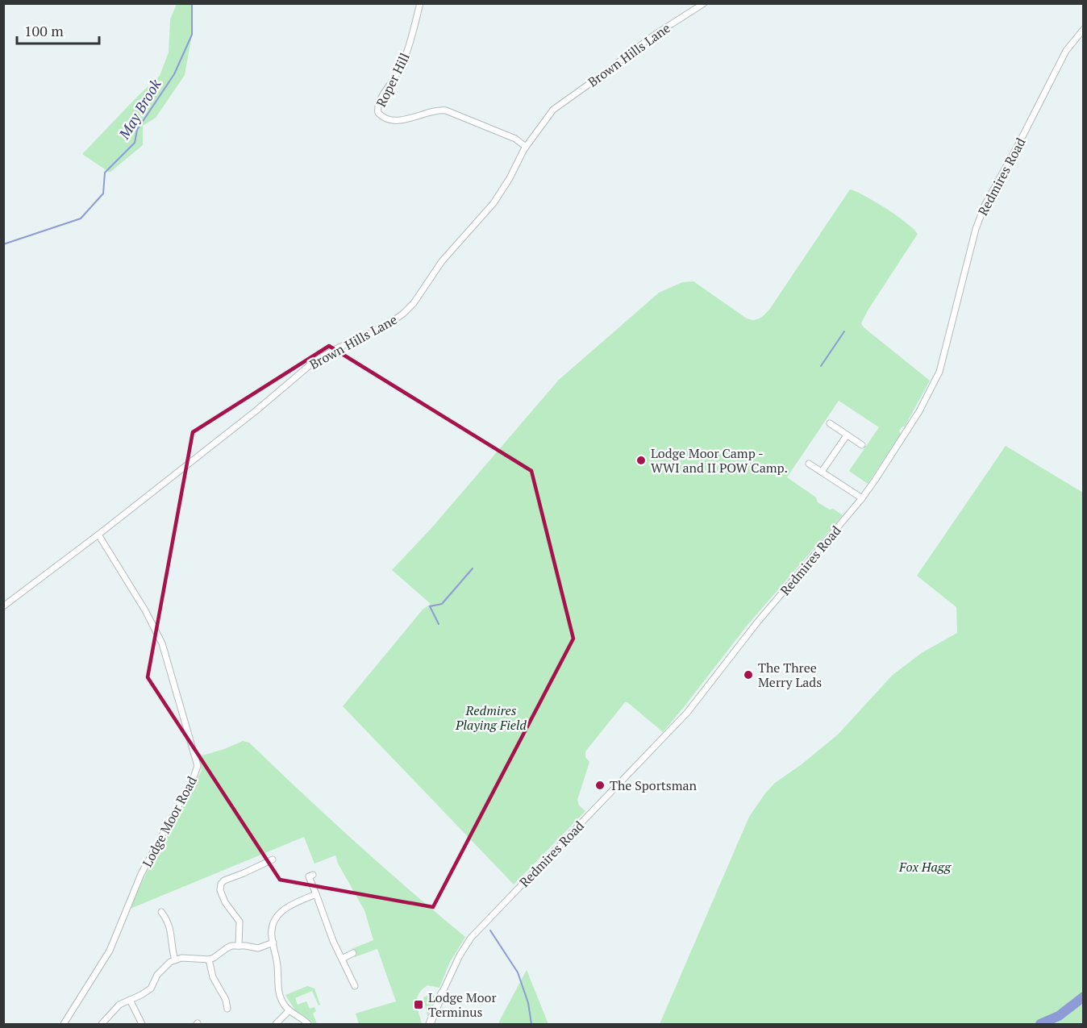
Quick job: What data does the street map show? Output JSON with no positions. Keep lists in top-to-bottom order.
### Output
{
  "streets": {
    "street": [
      "Brown Hills Lane",
      "Roper Hill",
      "Redmires Road",
      "Lodge Moor Road"
    ]
  },
  "crossings": [
    ["Brown Hills Lane", "Roper Hill"],
    ["Brown Hills Lane", "Lodge Moor Road"]
  ],
  "water": ["May Brook"],
  "parks": ["Redmires Playing Field", "Fox Hagg"],
  "places": {
    "other": ["Lodge Moor Camp - WWI and II POW Camp.", "The Three Merry Lads", "The Sportsman"],
    "transit": ["Lodge Moor Terminus"]
  },
  "scale_bar": "100 m"
}
